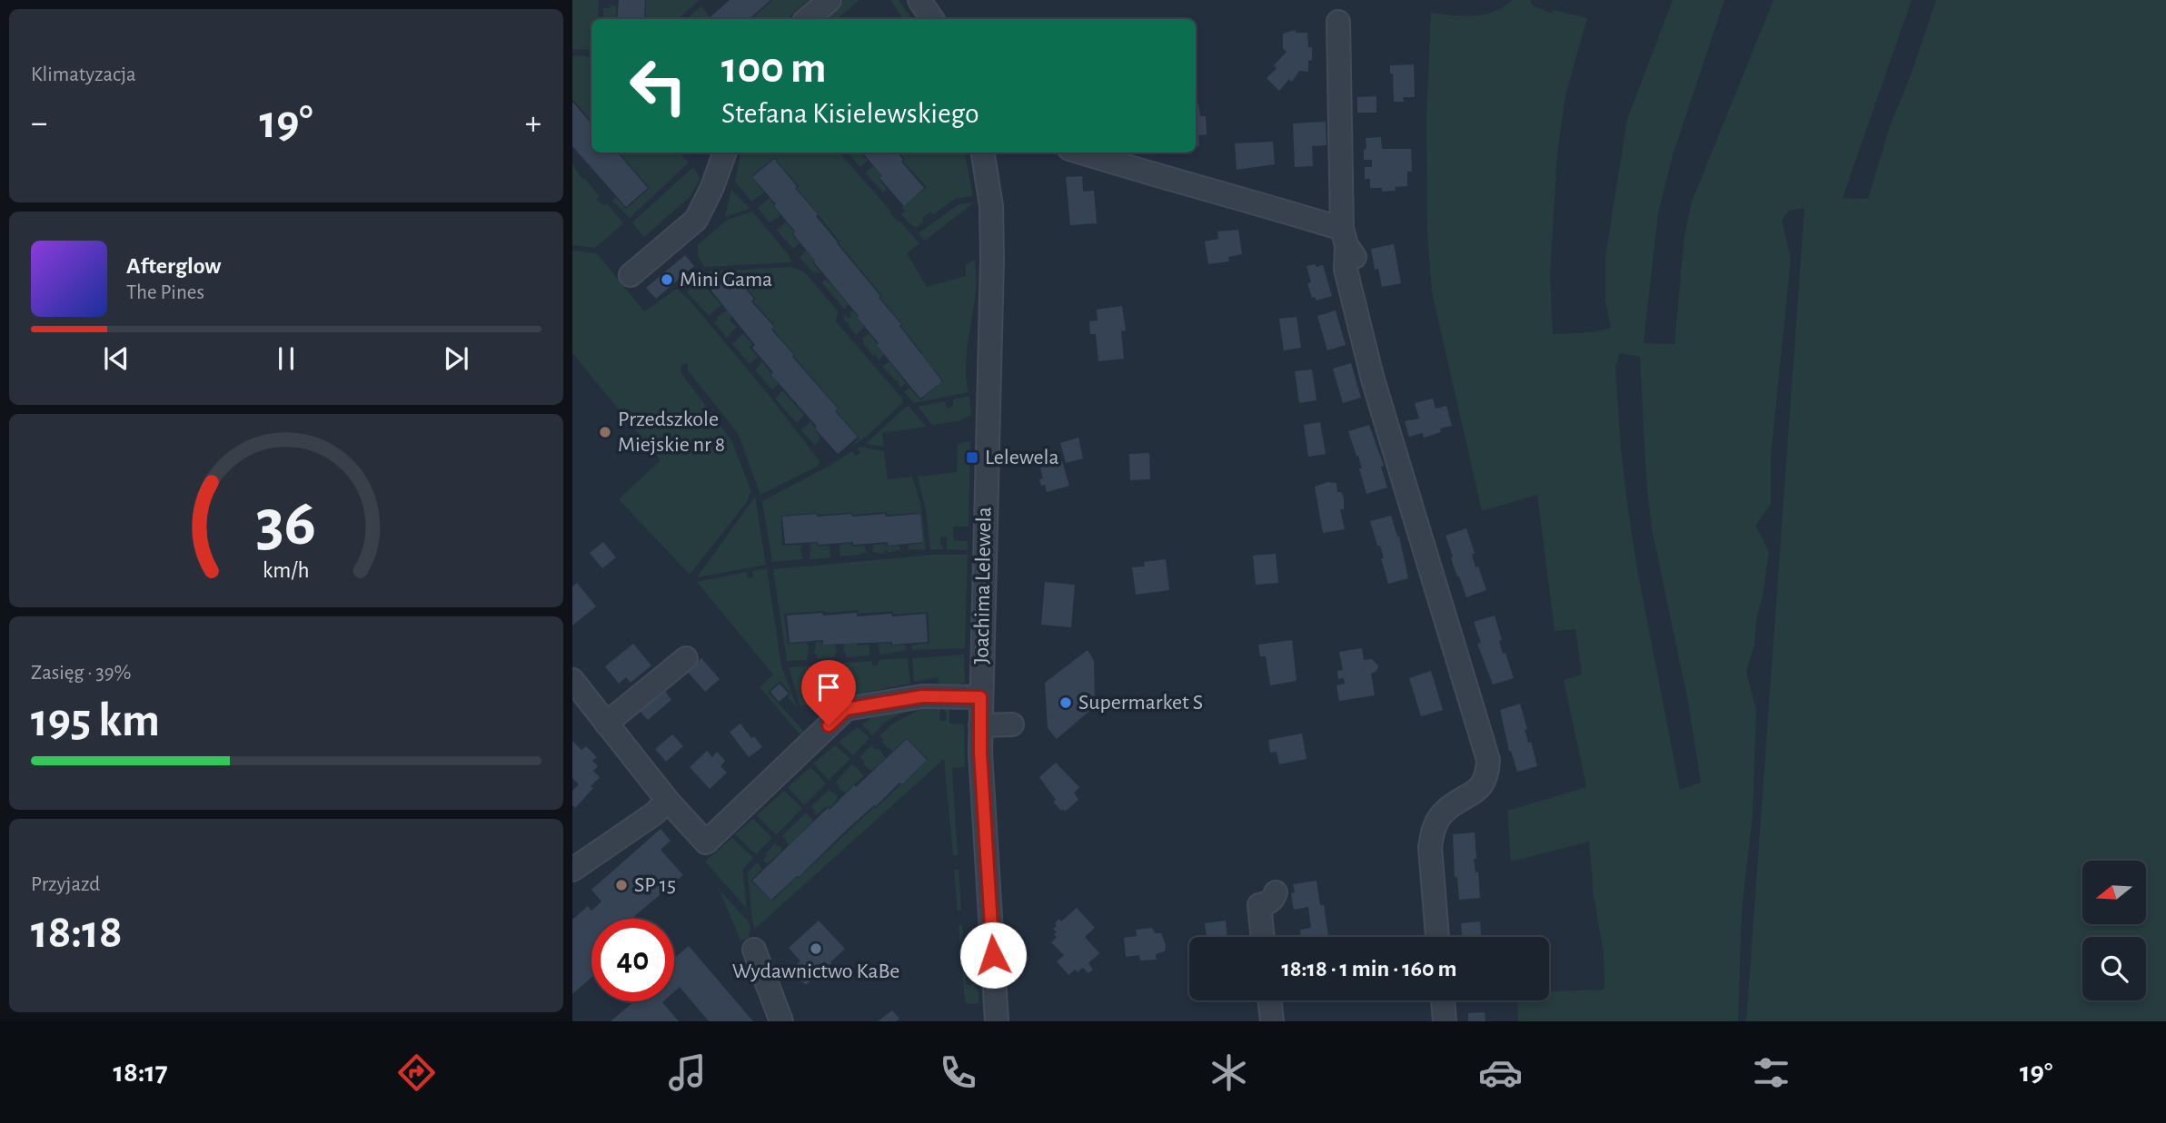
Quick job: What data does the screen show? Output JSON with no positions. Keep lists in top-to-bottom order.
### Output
{
  "streets": {
    "street": ["Joachima Lelewela"]
  },
  "places": {
    "other": [
      "Mini Gama",
      "Przedszkole Miejskie nr 8",
      "Supermarket S",
      "SP 15",
      "Wydawnictwo KaBe"
    ],
    "transit": ["Lelewela"]
  },
  "north": "left",
  "page": {
    "tile": [
      "Klimatyzacja",
      ["Zasięg · 39%", "195 km"],
      ["Przyjazd", "18:18"]
    ],
    "turn": ["100 m", "Stefana Kisielewskiego"],
    "heat": ["−", "19°", "+"],
    "song": ["Afterglow", "The Pines"],
    "limit": "40",
    "trip": "18:18 · 1 min · 160 m",
    "tabs": ["18:17", "19°"],
    "gauge": ["36", "km/h"]
  }
}
